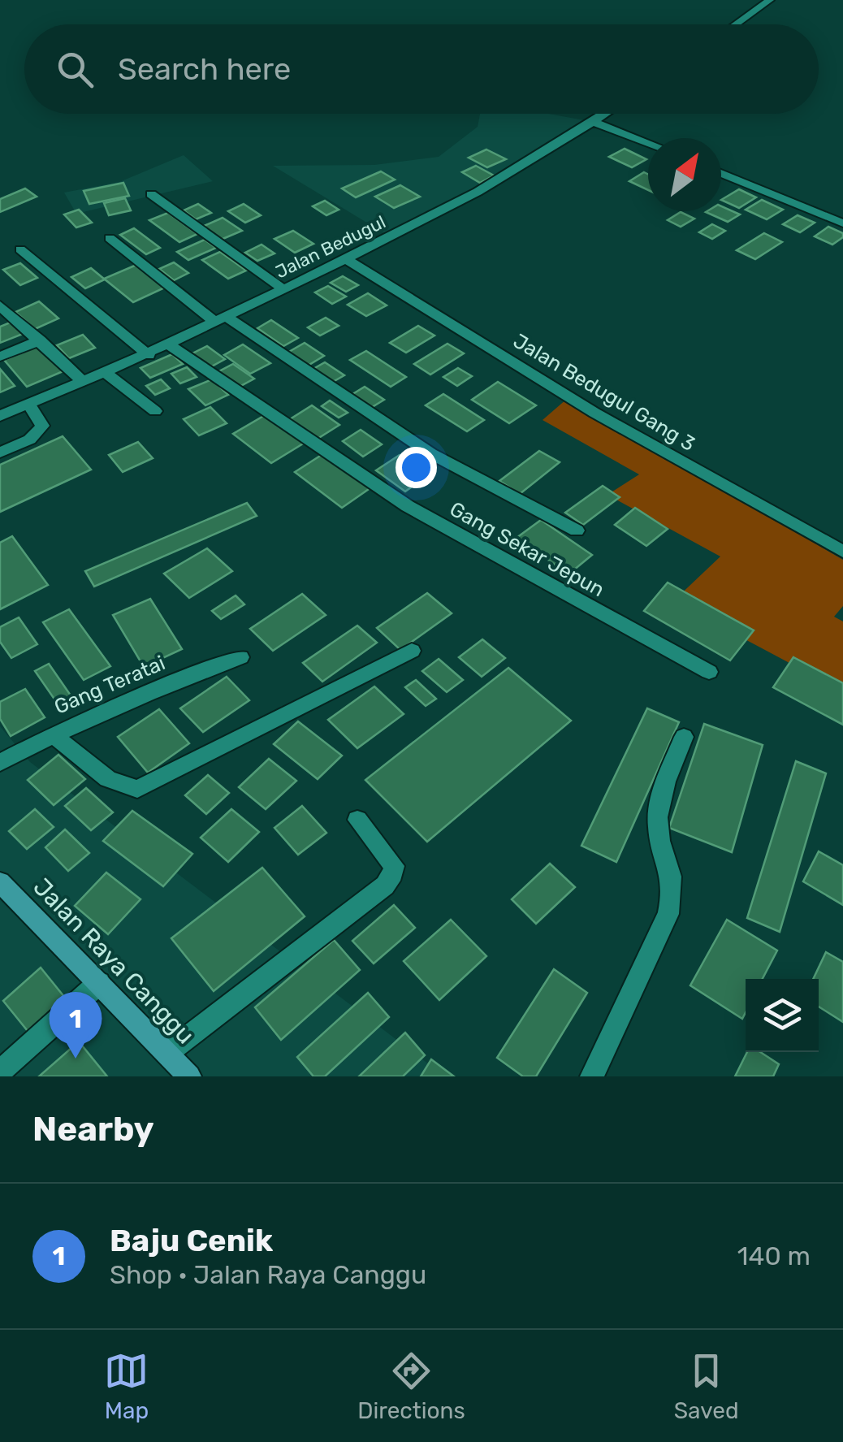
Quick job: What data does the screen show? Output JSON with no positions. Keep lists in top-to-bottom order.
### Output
{
  "streets": {
    "main road": ["Jalan Raya Canggu"],
    "street": [
      "Jalan Bedugul",
      "Jalan Bedugul Gang 3",
      "Gang Sekar Jepun",
      "Gang Teratai"
    ]
  },
  "crossings": [
    ["Jalan Bedugul", "Jalan Bedugul Gang 3"],
    ["Jalan Bedugul", "Gang Sekar Jepun"]
  ],
  "north": "top right",
  "page": {
    "search": "Search here",
    "pins": "1",
    "heading": "Nearby",
    "list": [
      {
        "mark": "1",
        "name": "Baju Cenik",
        "note": "Shop · Jalan Raya Canggu",
        "value": "140 m"
      }
    ],
    "nav": ["Map", "Directions", "Saved"]
  }
}
